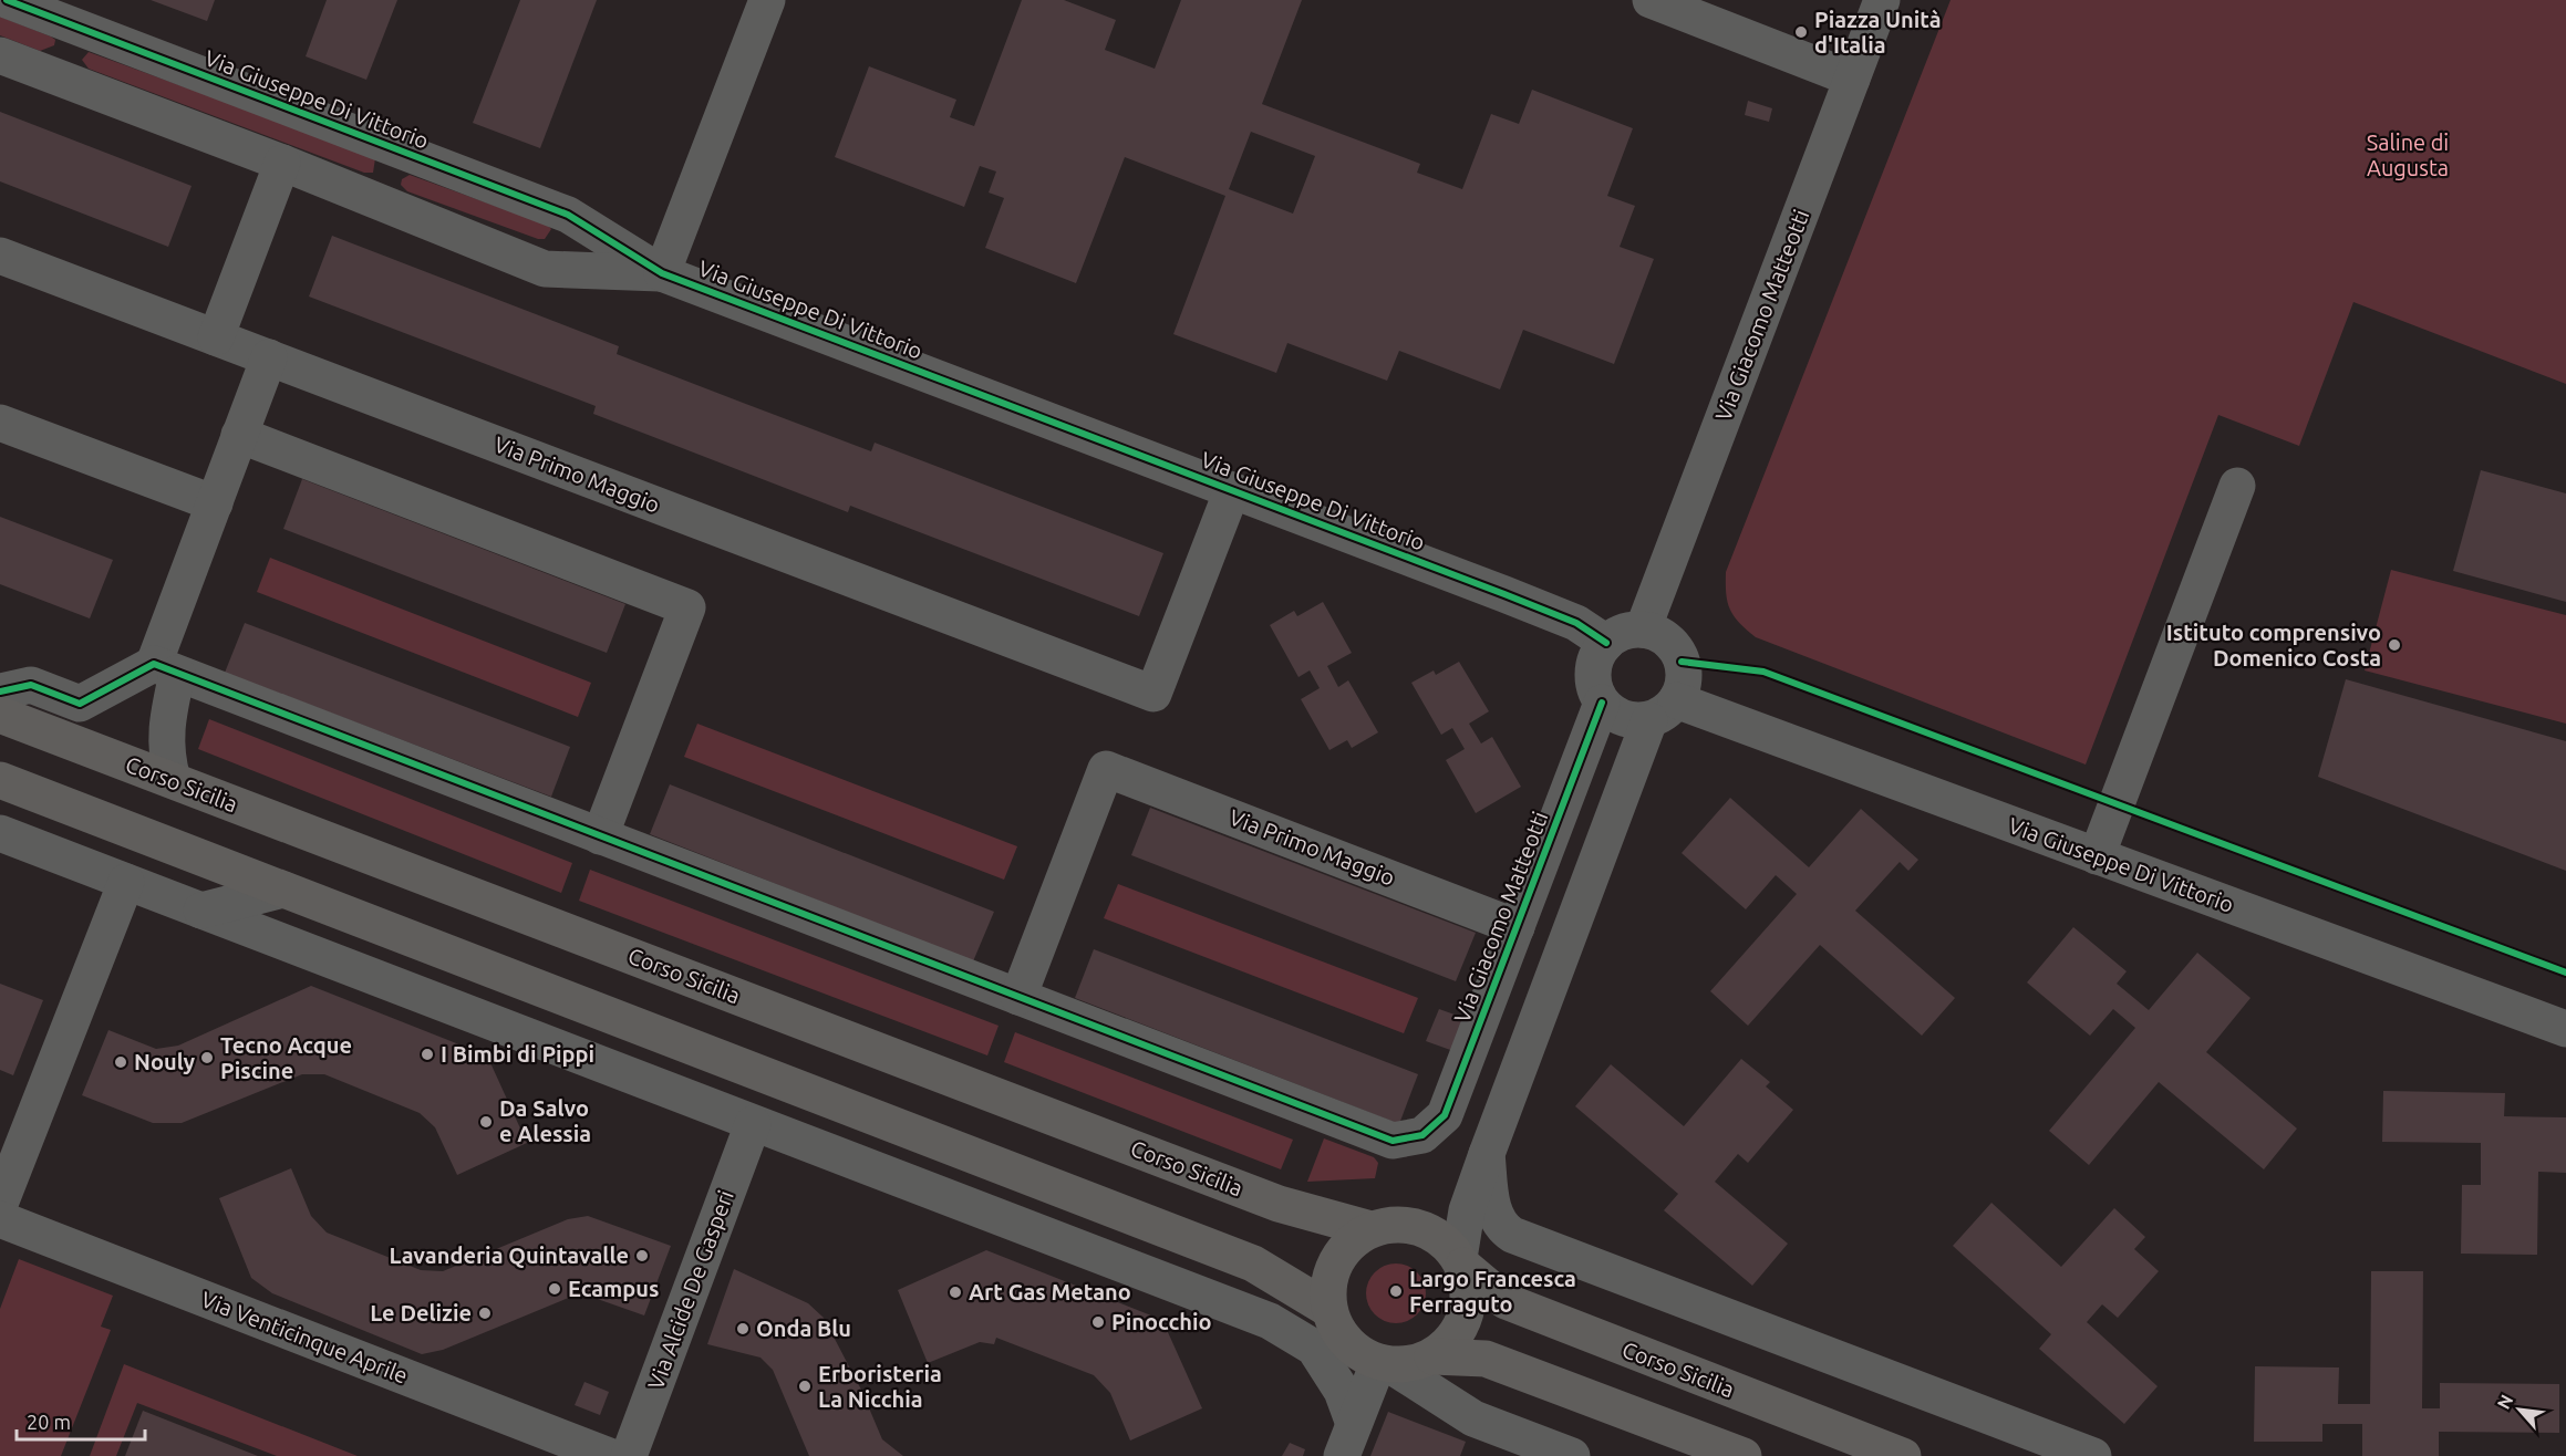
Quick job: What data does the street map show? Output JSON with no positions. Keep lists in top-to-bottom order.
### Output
{
  "streets": {
    "main road": ["Corso Sicilia"],
    "street": [
      "Via Giuseppe Di Vittorio",
      "Via Giacomo Matteotti",
      "Via Primo Maggio",
      "Via Alcide De Gasperi",
      "Via Venticinque Aprile"
    ]
  },
  "crossings": [
    ["Via Giuseppe Di Vittorio", "Via Giacomo Matteotti"],
    ["Via Giuseppe Di Vittorio", "Via Primo Maggio"],
    ["Via Giacomo Matteotti", "Via Primo Maggio"]
  ],
  "parks": ["Saline di Augusta"],
  "places": [
    "Piazza Unità d'Italia",
    "Istituto comprensivo Domenico Costa",
    "I Bimbi di Pippi",
    "Tecno Acque Piscine",
    "Nouly",
    "Da Salvo e Alessia",
    "Lavanderia Quintavalle",
    "Ecampus",
    "Largo Francesca Ferraguto",
    "Art Gas Metano",
    "Le Delizie",
    "Pinocchio",
    "Onda Blu",
    "Erboristeria La Nicchia"
  ],
  "scale_bar": "20 m",
  "north": "top left"
}
